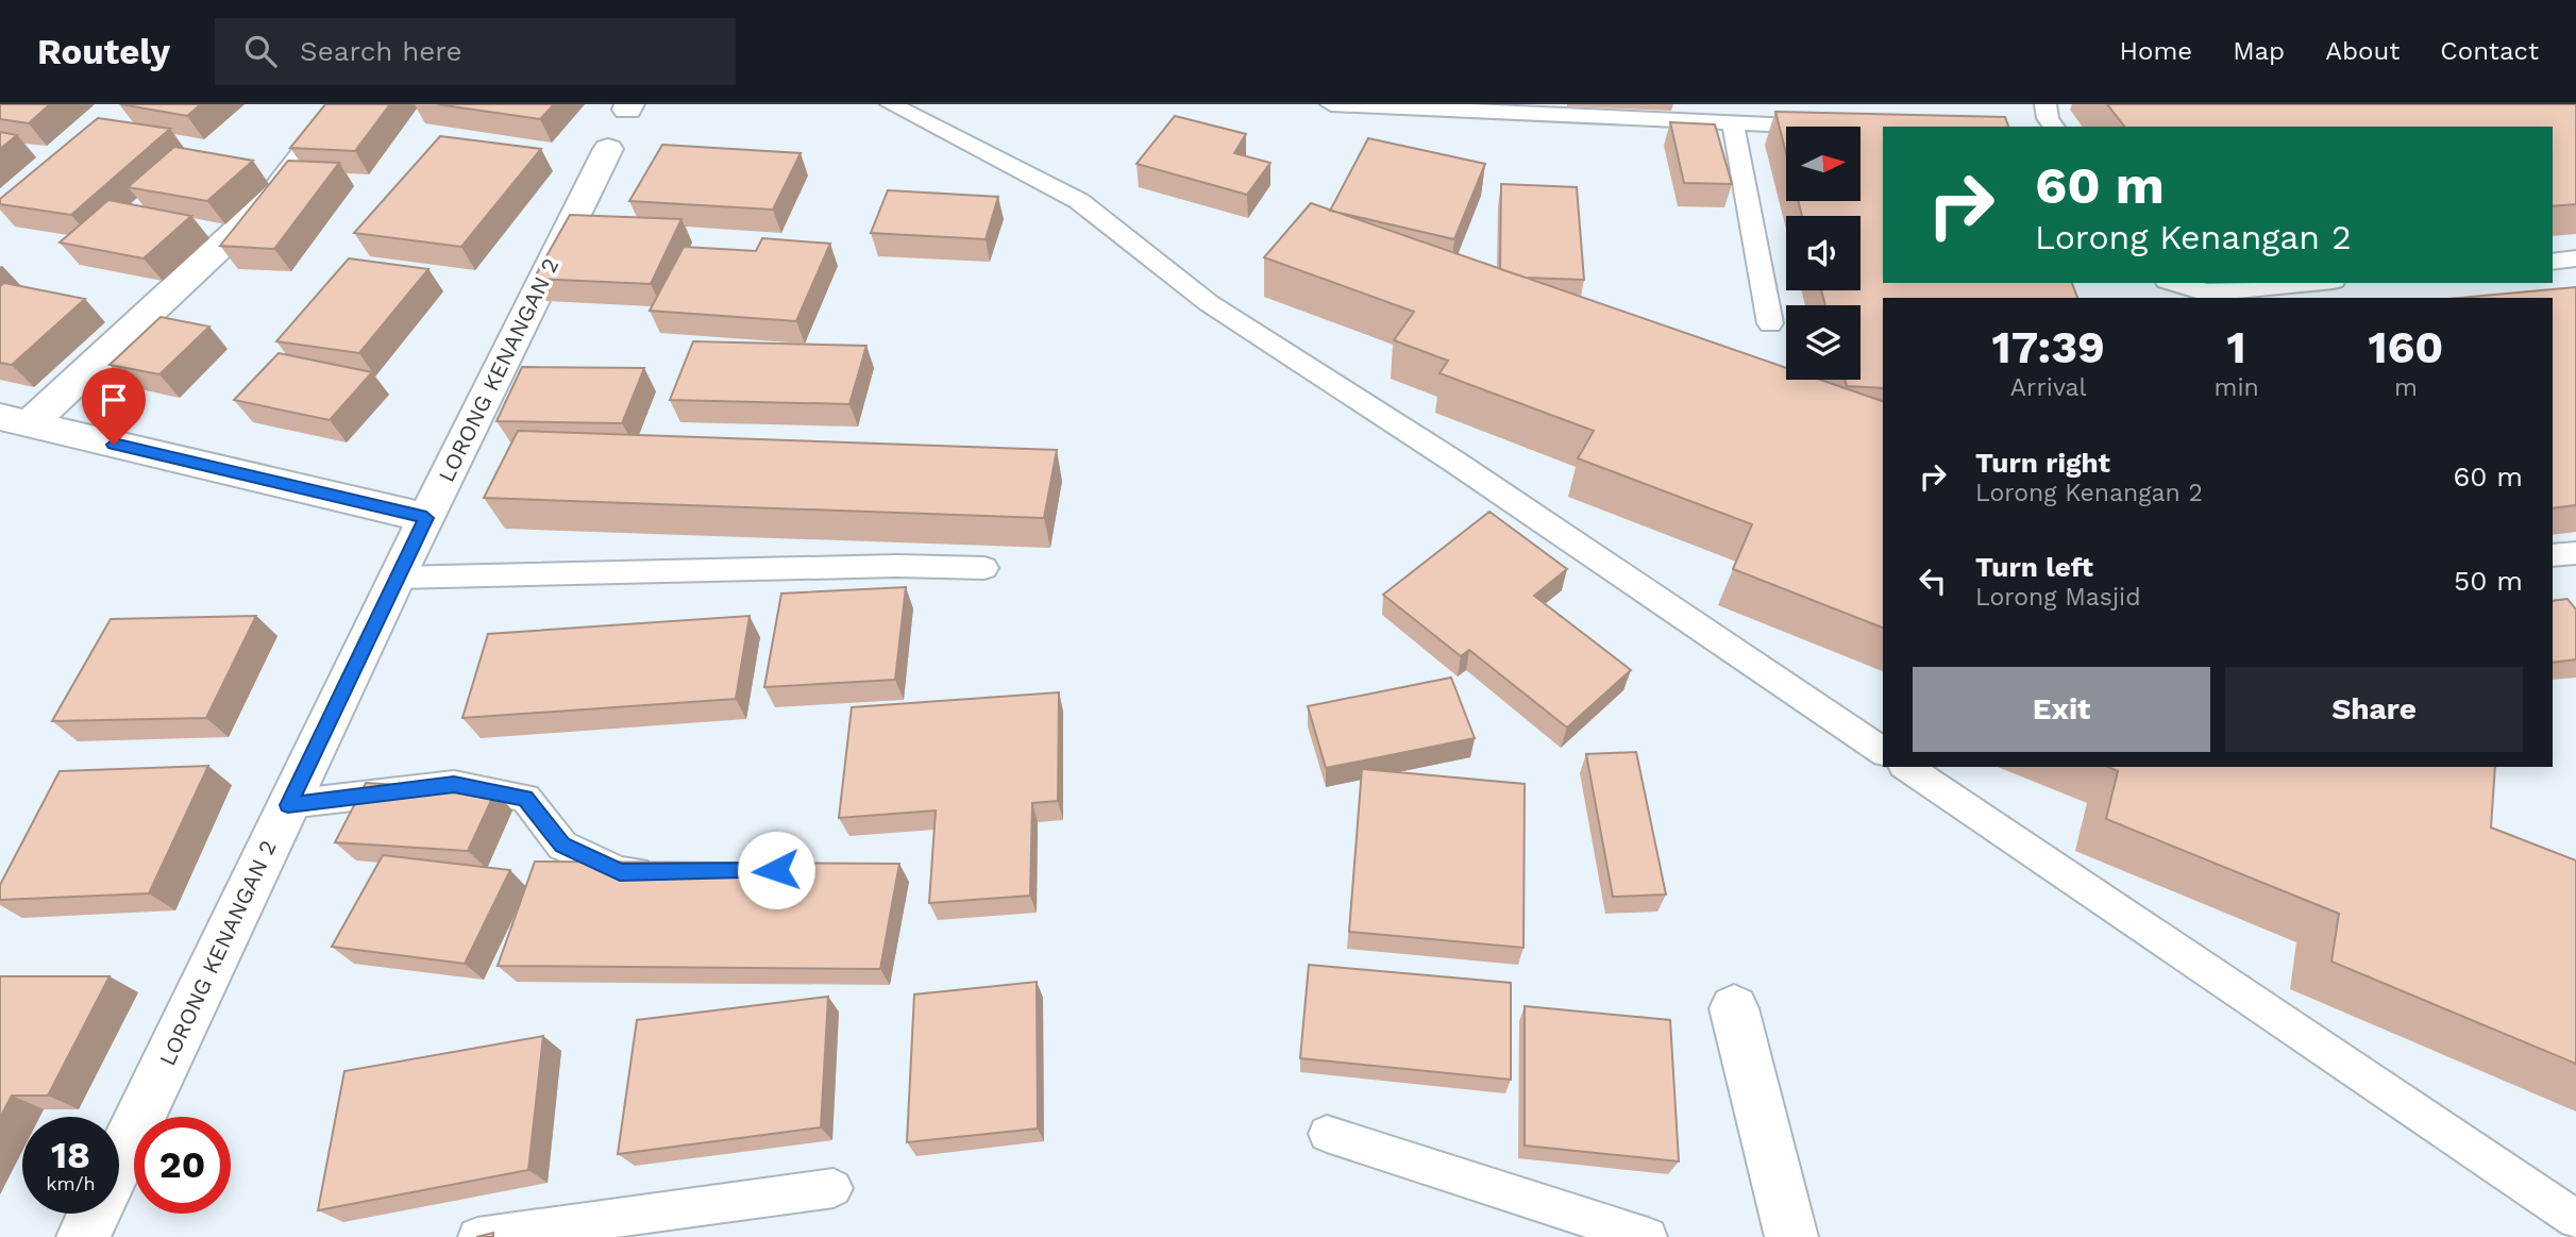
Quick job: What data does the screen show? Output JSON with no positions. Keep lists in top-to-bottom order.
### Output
{
  "streets": {
    "street": ["LORONG KENANGAN 2"]
  },
  "north": "right",
  "page": {
    "header": "Routely",
    "search": "Search here",
    "nav": [
      "Home",
      "Map",
      "About",
      "Contact"
    ],
    "turn": ["60 m", "Lorong Kenangan 2"],
    "eta": [
      "17:39",
      "Arrival",
      "1",
      "min",
      "160",
      "m"
    ],
    "list": [
      {
        "name": "Turn right",
        "note": "Lorong Kenangan 2",
        "value": "60 m"
      },
      {
        "name": "Turn left",
        "note": "Lorong Masjid",
        "value": "50 m"
      }
    ],
    "buttons": ["Exit", "Share"],
    "speed": "18 km/h",
    "limit": "20"
  }
}
